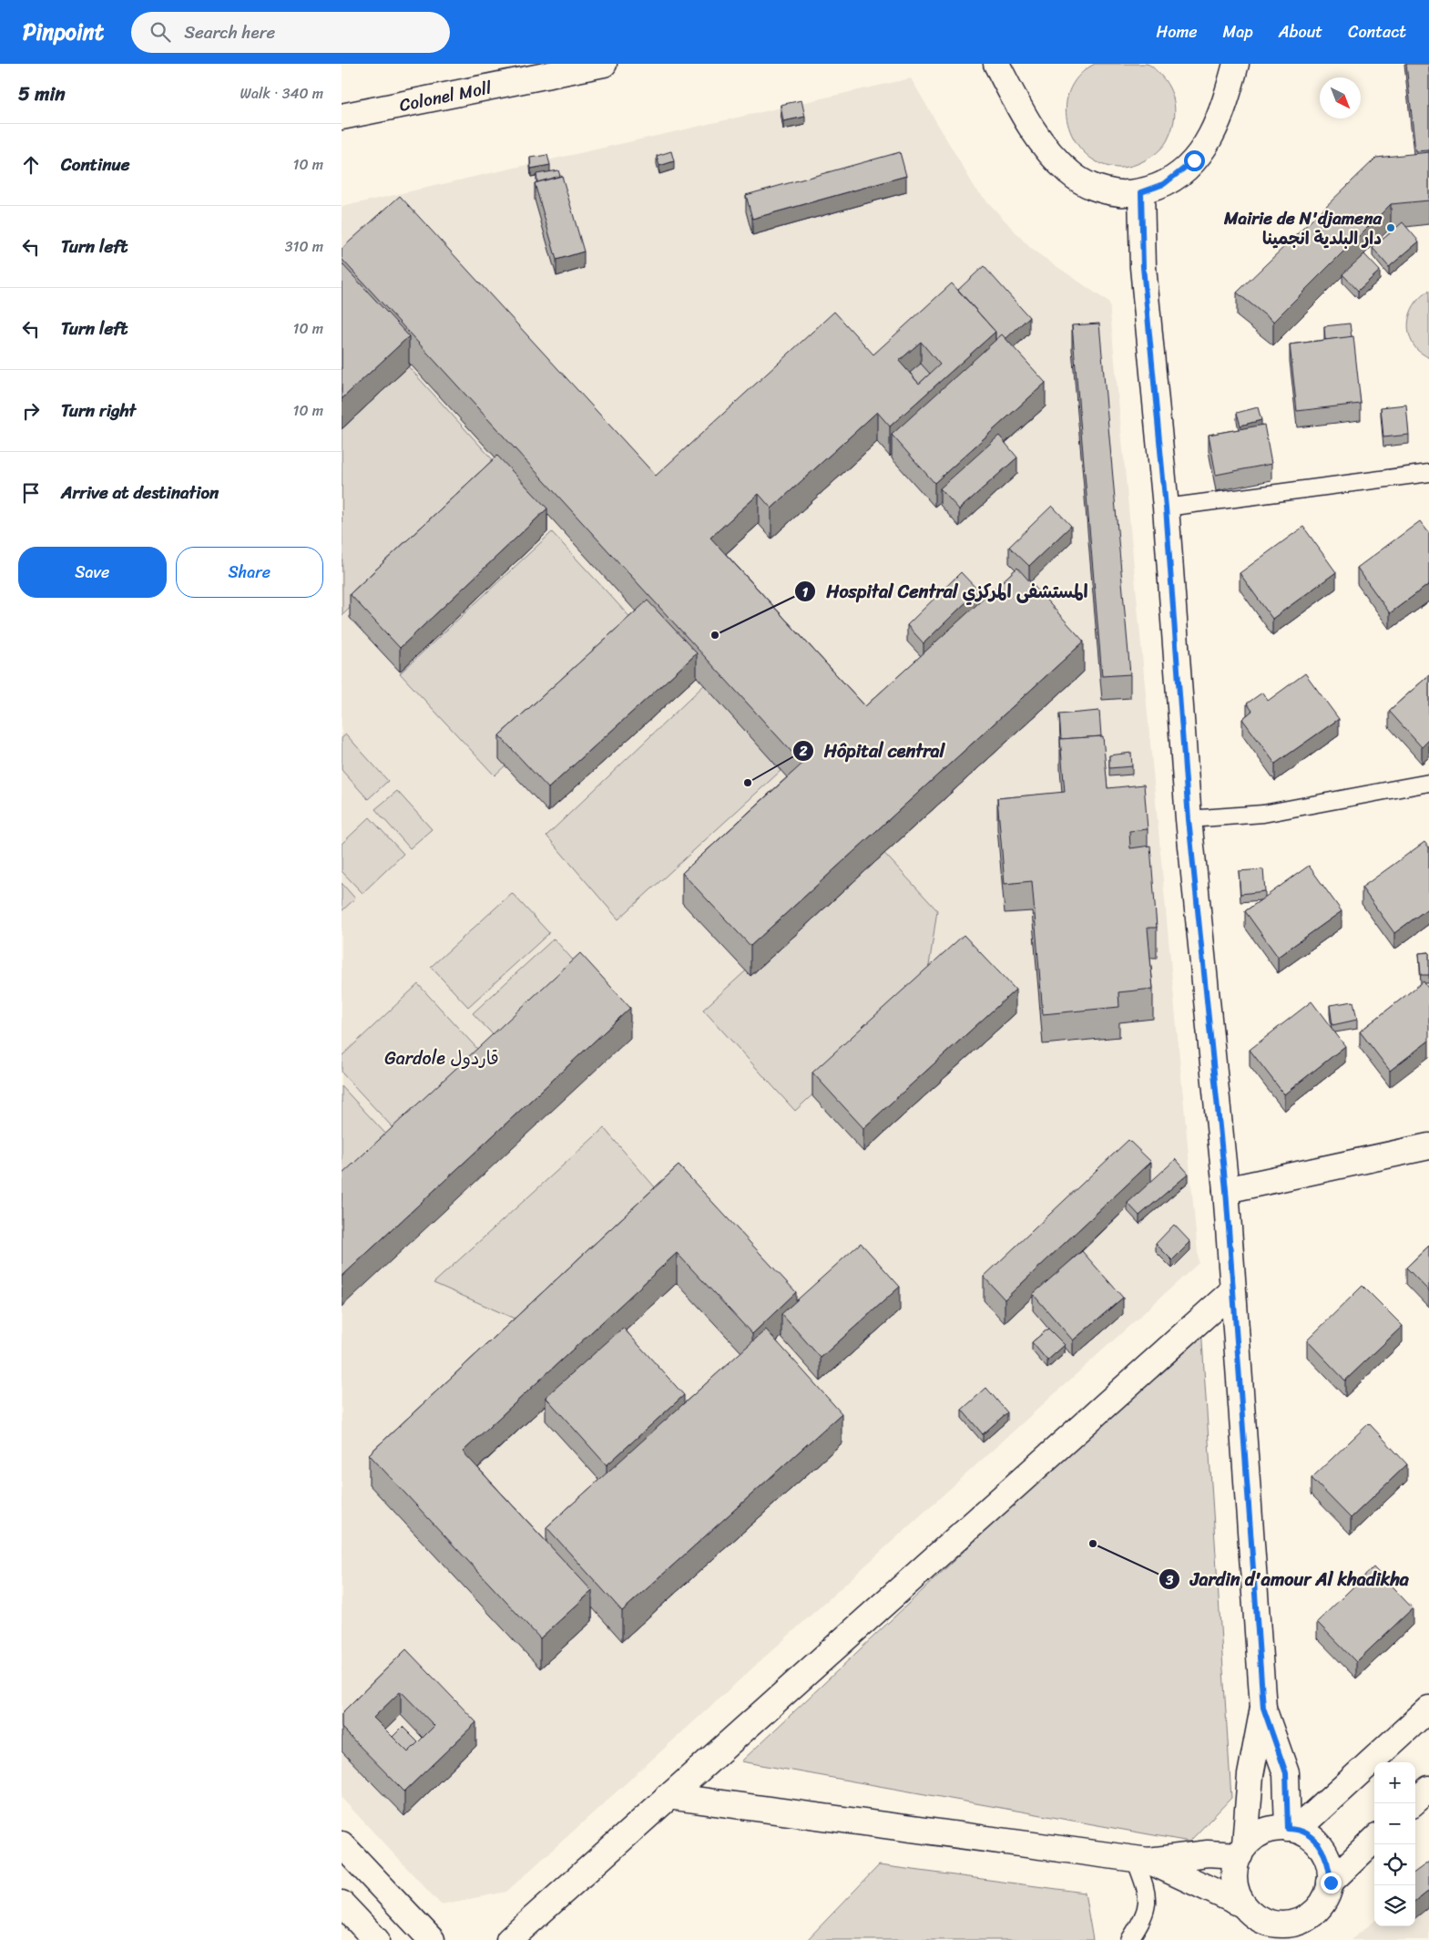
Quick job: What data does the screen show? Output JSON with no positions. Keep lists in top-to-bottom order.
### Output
{
  "streets": {
    "street": ["Colonel Moll"]
  },
  "districts": ["Gardole قاردول"],
  "places": [
    "Mairie de N'djamena دار البلدية انجمينا",
    "Hospital Central المستشفى المركزي",
    "Hôpital central",
    "Jardin d'amour Al khadikha"
  ],
  "north": "bottom right",
  "page": {
    "header": "Pinpoint",
    "search": "Search here",
    "nav": [
      "Home",
      "Map",
      "About",
      "Contact"
    ],
    "heading": ["5 min", "Walk · 340 m"],
    "list": [
      ["Continue", "10 m"],
      ["Turn left", "310 m"],
      ["Turn left", "10 m"],
      ["Turn right", "10 m"],
      "Arrive at destination"
    ],
    "buttons": ["Save", "Share"],
    "map_buttons": ["+", "−"]
  }
}
